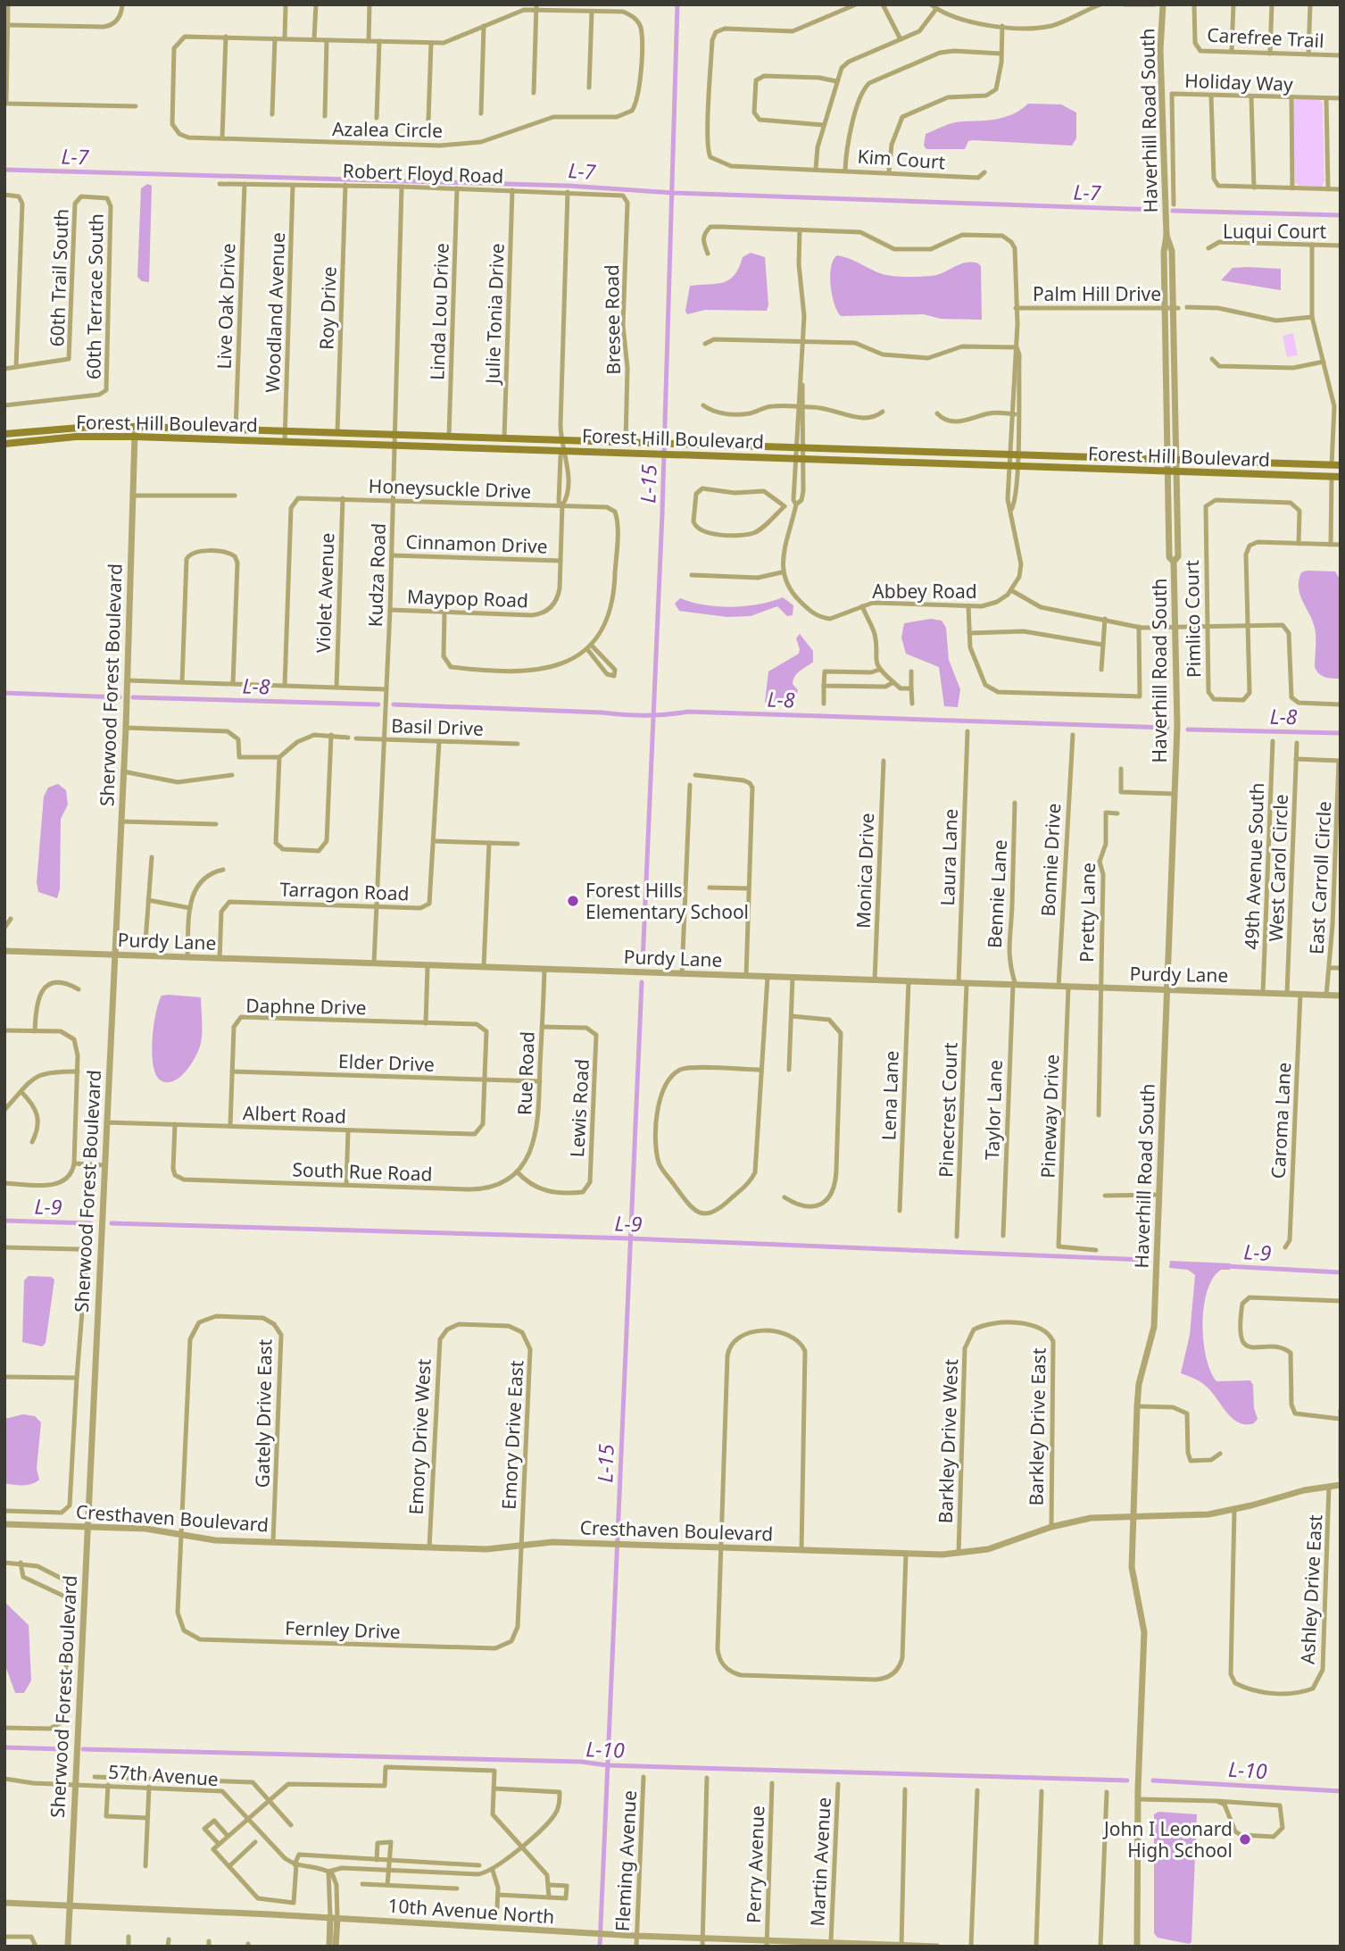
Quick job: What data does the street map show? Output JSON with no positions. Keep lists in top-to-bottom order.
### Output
{
  "streets": {
    "main road": ["Forest Hill Boulevard"],
    "street": [
      "Carefree Trail",
      "Holiday Way",
      "Haverhill Road South",
      "Azalea Circle",
      "Kim Court",
      "Robert Floyd Road",
      "Luqui Court",
      "60th Trail South",
      "Palm Hill Drive",
      "60th Terrace South",
      "Live Oak Drive",
      "Roy Drive",
      "Linda Lou Drive",
      "Woodland Avenue",
      "Julie Tonia Drive",
      "Bresee Road",
      "Honeysuckle Drive",
      "Cinnamon Drive",
      "Kudza Road",
      "Abbey Road",
      "Violet Avenue",
      "Maypop Road",
      "Pimlico Court",
      "Sherwood Forest Boulevard",
      "Basil Drive",
      "Laura Lane",
      "Bonnie Drive",
      "49th Avenue South",
      "West Carol Circle",
      "Monica Drive",
      "East Carroll Circle",
      "Tarragon Road",
      "Bennie Lane",
      "Pretty Lane",
      "Purdy Lane",
      "Daphne Drive",
      "Elder Drive",
      "Rue Road",
      "Lena Lane",
      "Lewis Road",
      "Pinecrest Court",
      "Taylor Lane",
      "Albert Road",
      "Pineway Drive",
      "Caroma Lane",
      "South Rue Road",
      "Gately Drive East",
      "Barkley Drive East",
      "Emory Drive East",
      "Emory Drive West",
      "Barkley Drive West",
      "Cresthaven Boulevard",
      "Ashley Drive East",
      "Fernley Drive",
      "57th Avenue",
      "Fleming Avenue",
      "Martin Avenue",
      "Perry Avenue",
      "10th Avenue North"
    ]
  },
  "crossings": [
    ["Haverhill Road South", "Palm Hill Drive"],
    ["Haverhill Road South", "Forest Hill Boulevard"],
    ["Haverhill Road South", "Purdy Lane"],
    ["Haverhill Road South", "Cresthaven Boulevard"],
    ["Robert Floyd Road", "Live Oak Drive"],
    ["Robert Floyd Road", "Roy Drive"],
    ["Robert Floyd Road", "Linda Lou Drive"],
    ["Robert Floyd Road", "Woodland Avenue"],
    ["Robert Floyd Road", "Julie Tonia Drive"],
    ["Robert Floyd Road", "Bresee Road"],
    ["Robert Floyd Road", "Kudza Road"],
    ["Robert Floyd Road", "Maypop Road"],
    ["60th Trail South", "60th Terrace South"],
    ["Live Oak Drive", "Forest Hill Boulevard"],
    ["Roy Drive", "Forest Hill Boulevard"],
    ["Linda Lou Drive", "Forest Hill Boulevard"],
    ["Woodland Avenue", "Forest Hill Boulevard"],
    ["Julie Tonia Drive", "Forest Hill Boulevard"],
    ["Bresee Road", "Forest Hill Boulevard"],
    ["Forest Hill Boulevard", "Kudza Road"],
    ["Forest Hill Boulevard", "Maypop Road"],
    ["Forest Hill Boulevard", "Sherwood Forest Boulevard"],
    ["Honeysuckle Drive", "Kudza Road"],
    ["Honeysuckle Drive", "Violet Avenue"],
    ["Honeysuckle Drive", "Maypop Road"],
    ["Cinnamon Drive", "Kudza Road"],
    ["Cinnamon Drive", "Maypop Road"],
    ["Kudza Road", "Maypop Road"],
    ["Kudza Road", "Basil Drive"],
    ["Kudza Road", "Tarragon Road"],
    ["Kudza Road", "Purdy Lane"],
    ["Sherwood Forest Boulevard", "Purdy Lane"],
    ["Sherwood Forest Boulevard", "Albert Road"],
    ["Sherwood Forest Boulevard", "Cresthaven Boulevard"],
    ["Sherwood Forest Boulevard", "57th Avenue"],
    ["Sherwood Forest Boulevard", "10th Avenue North"],
    ["Basil Drive", "Tarragon Road"],
    ["Laura Lane", "Purdy Lane"],
    ["Bonnie Drive", "Purdy Lane"],
    ["49th Avenue South", "Purdy Lane"],
    ["West Carol Circle", "Purdy Lane"],
    ["Monica Drive", "Purdy Lane"],
    ["East Carroll Circle", "Purdy Lane"],
    ["Tarragon Road", "Purdy Lane"],
    ["Bennie Lane", "Purdy Lane"],
    ["Bennie Lane", "Taylor Lane"],
    ["Pretty Lane", "Purdy Lane"],
    ["Purdy Lane", "Rue Road"],
    ["Purdy Lane", "Lena Lane"],
    ["Purdy Lane", "Pinecrest Court"],
    ["Purdy Lane", "Taylor Lane"],
    ["Purdy Lane", "Pineway Drive"],
    ["Purdy Lane", "Caroma Lane"],
    ["Daphne Drive", "Elder Drive"],
    ["Daphne Drive", "Albert Road"],
    ["Elder Drive", "Rue Road"],
    ["Elder Drive", "Albert Road"],
    ["Rue Road", "Lewis Road"],
    ["Rue Road", "South Rue Road"],
    ["Lewis Road", "South Rue Road"],
    ["Albert Road", "South Rue Road"],
    ["Gately Drive East", "Cresthaven Boulevard"],
    ["Gately Drive East", "Fernley Drive"],
    ["Barkley Drive East", "Barkley Drive West"],
    ["Barkley Drive East", "Cresthaven Boulevard"],
    ["Emory Drive East", "Emory Drive West"],
    ["Emory Drive East", "Cresthaven Boulevard"],
    ["Emory Drive East", "Fernley Drive"],
    ["Emory Drive West", "Cresthaven Boulevard"],
    ["Barkley Drive West", "Cresthaven Boulevard"],
    ["Cresthaven Boulevard", "Ashley Drive East"],
    ["Fleming Avenue", "10th Avenue North"],
    ["Martin Avenue", "10th Avenue North"],
    ["Perry Avenue", "10th Avenue North"]
  ],
  "water": [
    "L-7",
    "L-15",
    "L-8",
    "L-9",
    "L-10"
  ],
  "places": ["Forest Hills Elementary School", "John I Leonard High School"]
}
